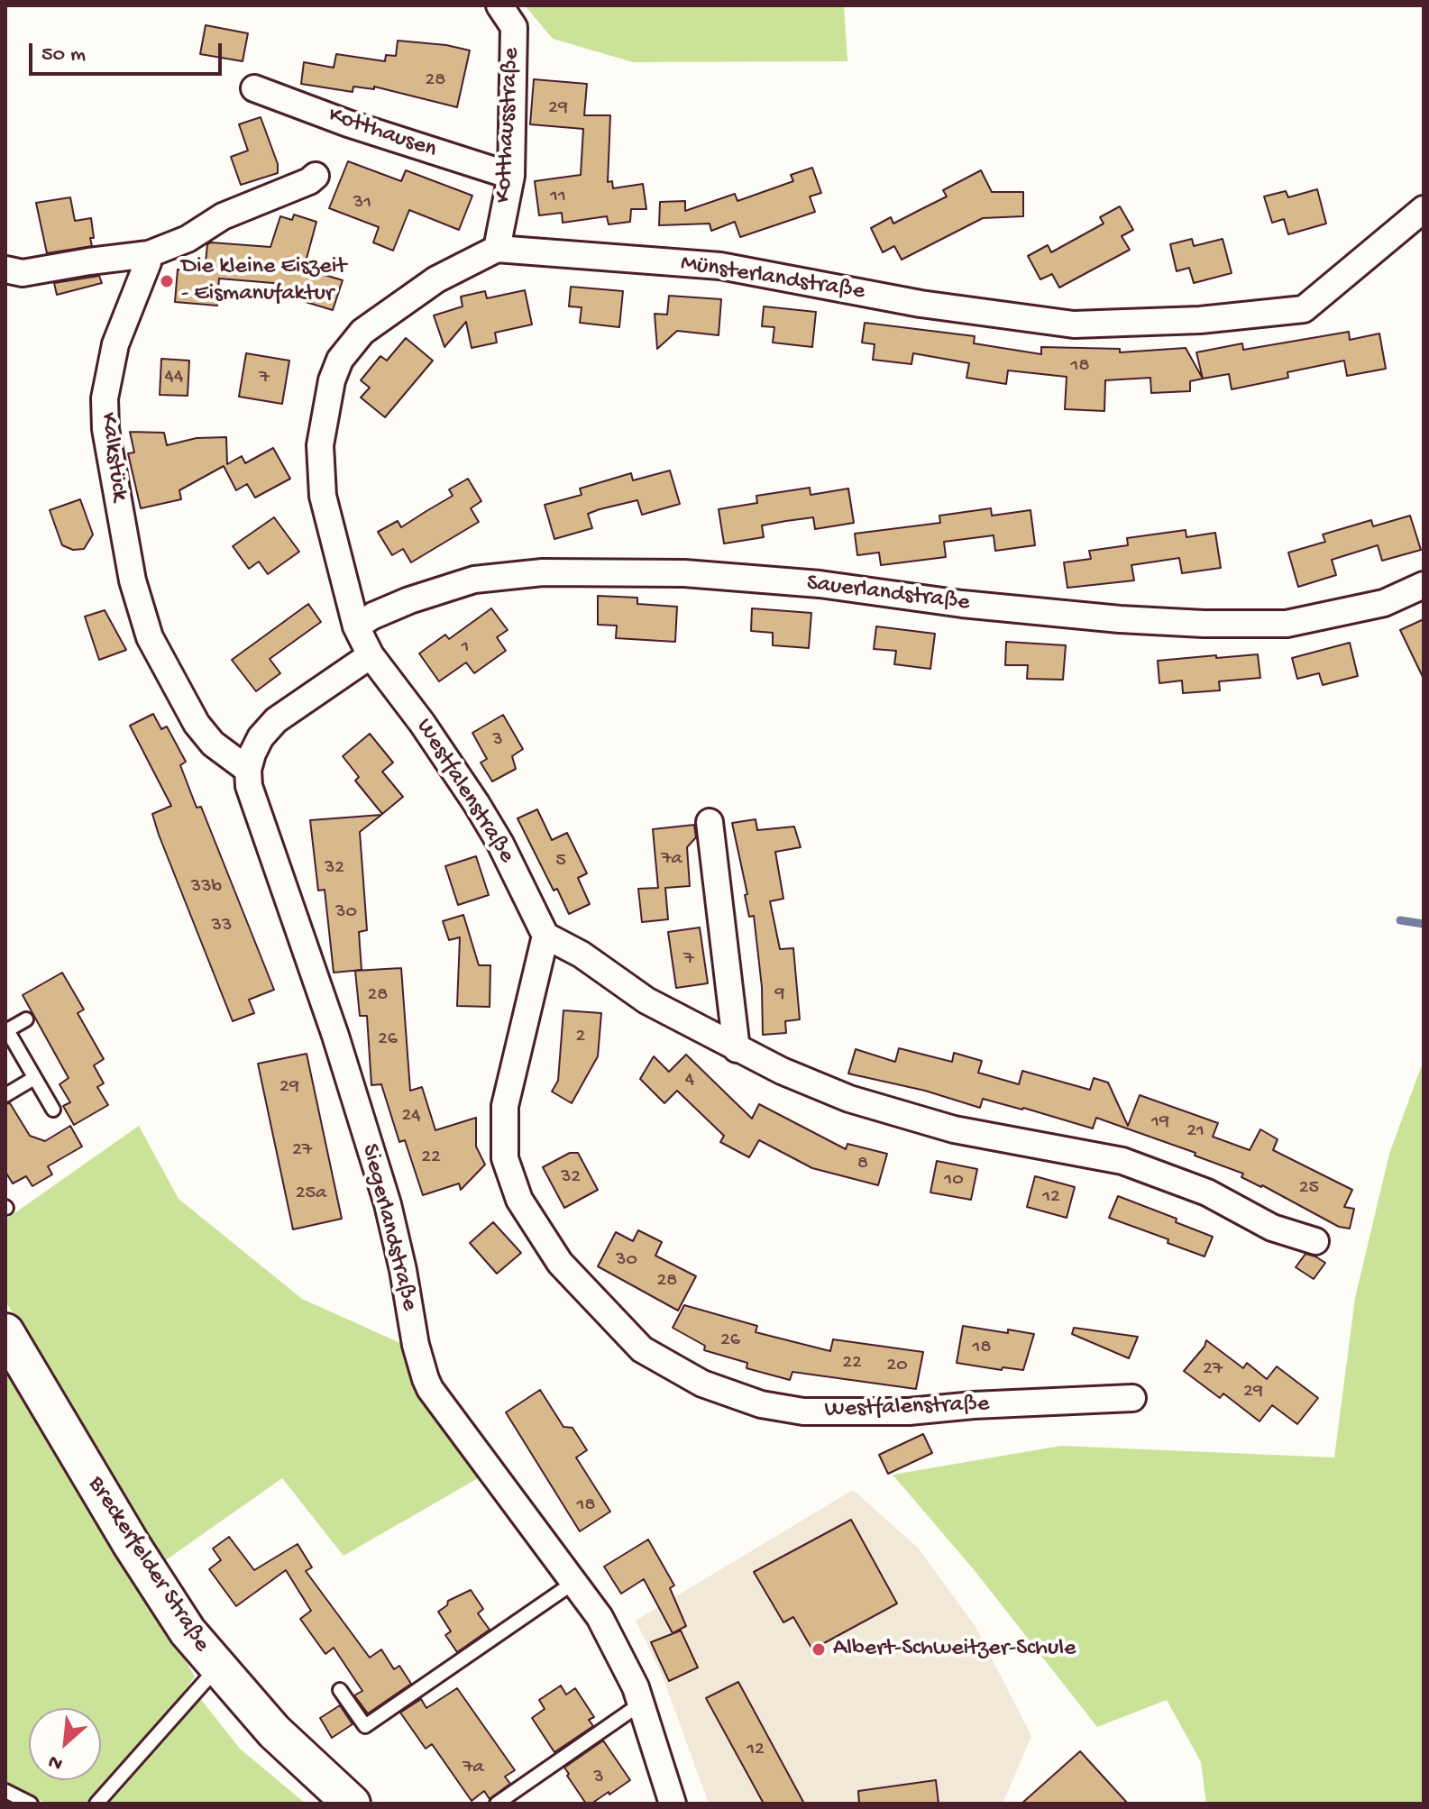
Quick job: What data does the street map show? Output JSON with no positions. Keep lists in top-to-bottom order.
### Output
{
  "streets": {
    "main road": ["Breckerfelder Straße"],
    "street": [
      "Kotthausstraße",
      "Kotthausen",
      "Münsterlandstraße",
      "Kalkstück",
      "Sauerlandstraße",
      "Westfalenstraße",
      "Siegerlandstraße"
    ]
  },
  "crossings": [
    ["Kotthausstraße", "Kotthausen"],
    ["Kotthausstraße", "Münsterlandstraße"],
    ["Kalkstück", "Siegerlandstraße"]
  ],
  "places": ["Die kleine Eiszeit - Eismanufaktur", "Albert-Schweitzer-Schule"],
  "house_numbers": [
    "28",
    "29",
    "11",
    "31",
    "18",
    "44",
    "7",
    "1",
    "3",
    "7a",
    "5",
    "32",
    "33b",
    "30",
    "33",
    "7",
    "9",
    "28",
    "2",
    "26",
    "4",
    "29",
    "24",
    "19",
    "21",
    "27",
    "22",
    "8",
    "32",
    "10",
    "25",
    "25a",
    "12",
    "30",
    "28",
    "26",
    "18",
    "22",
    "20",
    "27",
    "29",
    "18",
    "12",
    "7a",
    "3"
  ],
  "scale_bar": "50 m",
  "north": "bottom left"
}
